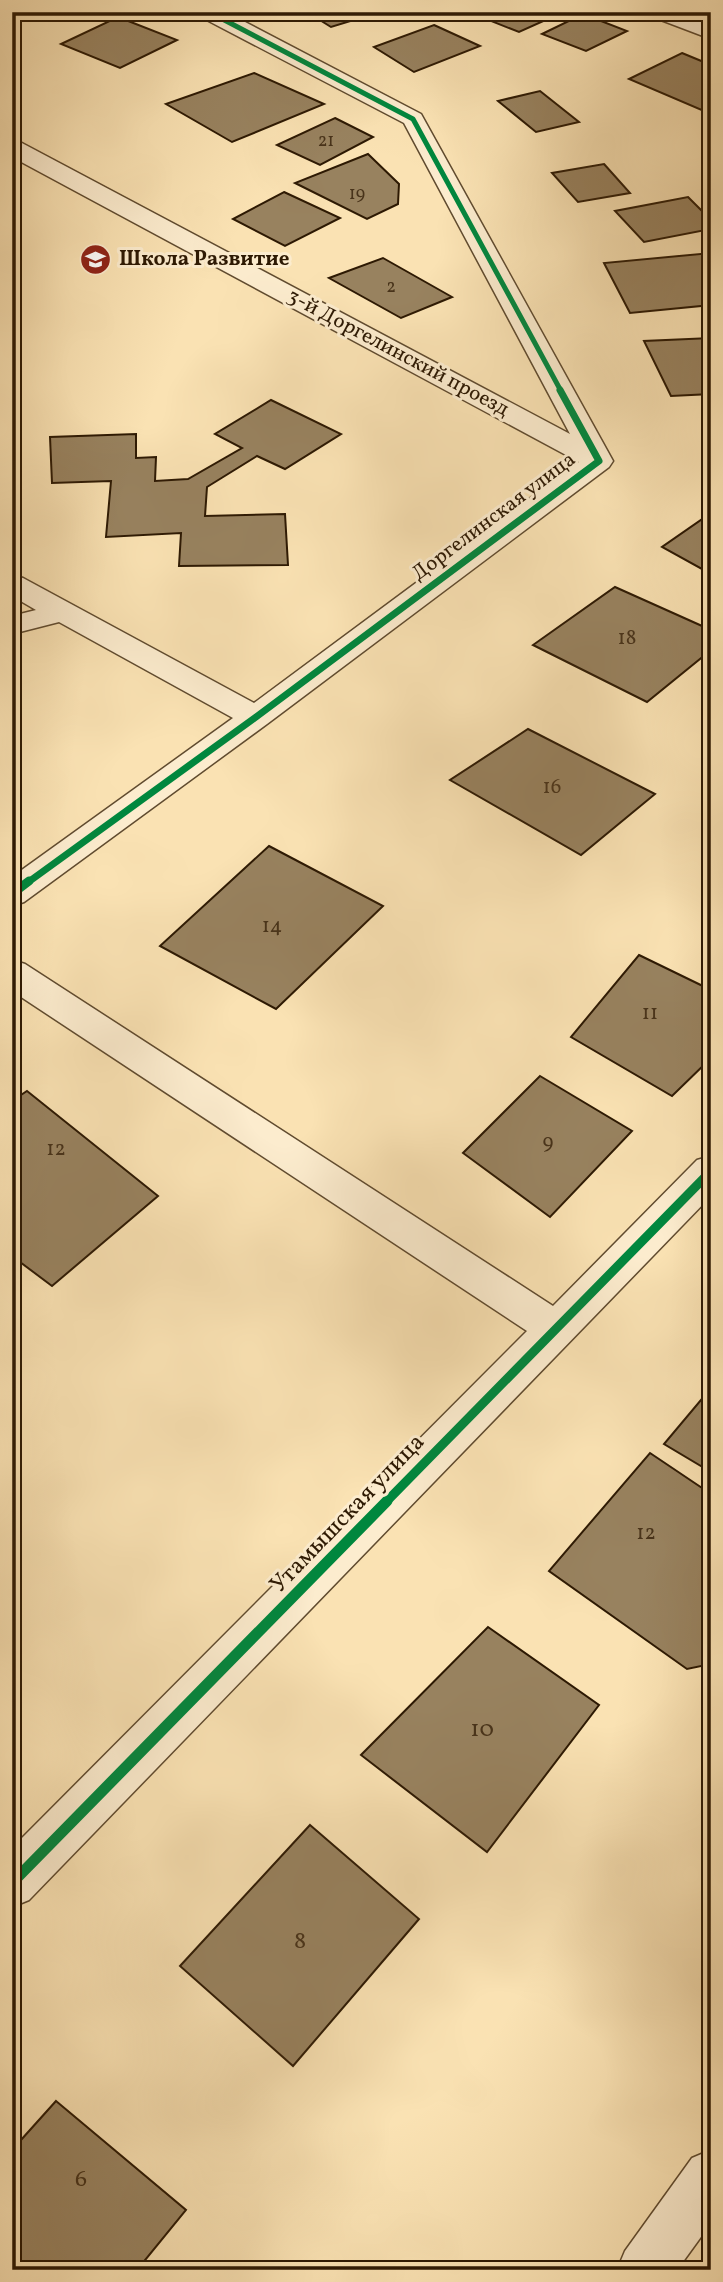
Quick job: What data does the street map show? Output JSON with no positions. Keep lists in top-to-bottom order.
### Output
{
  "streets": {
    "street": ["3-й Доргелинский проезд", "Доргелинская улица", "Утамышская улица"]
  },
  "crossings": [
    ["3-й Доргелинский проезд", "Доргелинская улица"]
  ],
  "places": {
    "school or university": ["Школа Развитие"]
  },
  "house_numbers": [
    "21",
    "19",
    "2",
    "18",
    "16",
    "14",
    "11",
    "9",
    "12",
    "12",
    "10",
    "8",
    "6"
  ]
}
